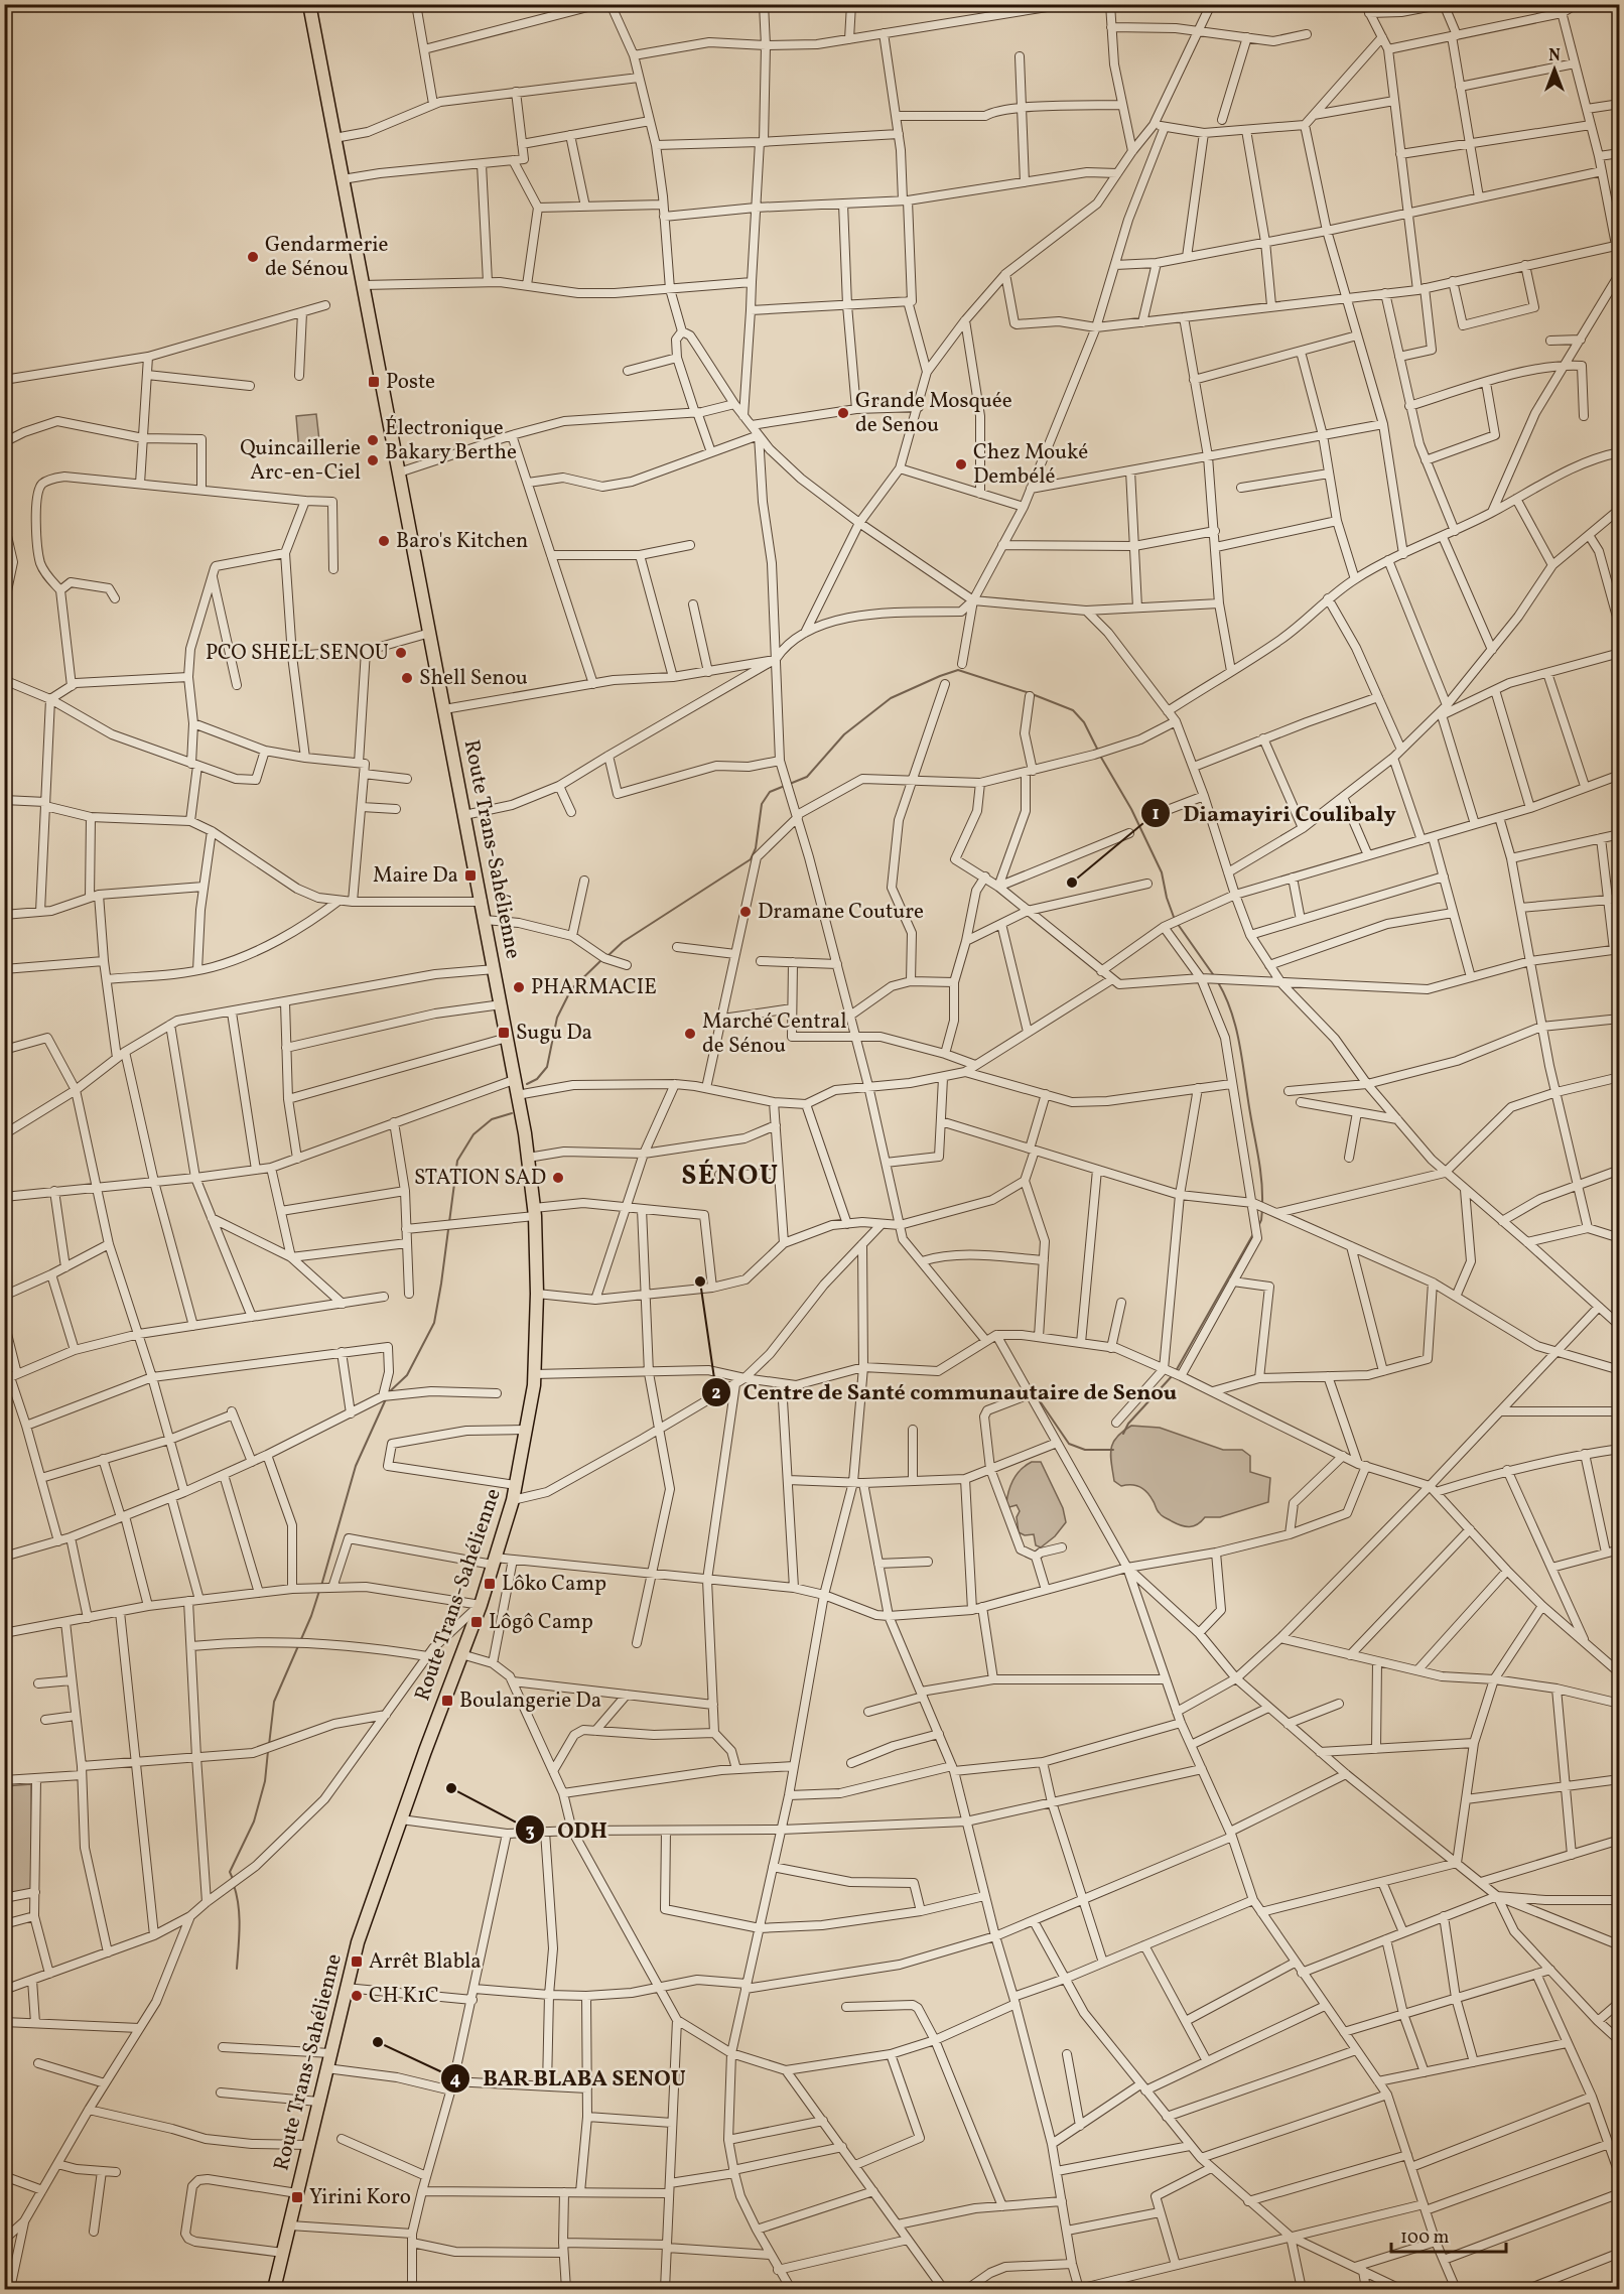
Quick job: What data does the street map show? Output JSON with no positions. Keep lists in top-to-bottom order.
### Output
{
  "streets": {
    "highway": ["Route Trans-Sahélienne"]
  },
  "districts": ["SÉNOU"],
  "places": {
    "other": [
      "Gendarmerie de Sénou",
      "Grande Mosquée de Senou",
      "Électronique Bakary Berthe",
      "Quincaillerie Arc-en-Ciel",
      "Chez Mouké Dembélé",
      "Baro's Kitchen",
      "PCO SHELL SENOU",
      "Shell Senou",
      "Diamayiri Coulibaly",
      "Dramane Couture",
      "PHARMACIE",
      "Marché Central de Sénou",
      "STATION SAD",
      "Centre de Santé communautaire de Senou",
      "ODH",
      "CH K1C",
      "BAR BLABA SENOU"
    ],
    "transit": [
      "Poste",
      "Maire Da",
      "Sugu Da",
      "Lôko Camp",
      "Lôgô Camp",
      "Boulangerie Da",
      "Arrêt Blabla",
      "Yirini Koro"
    ]
  },
  "scale_bar": "100 m",
  "north": "top"
}
